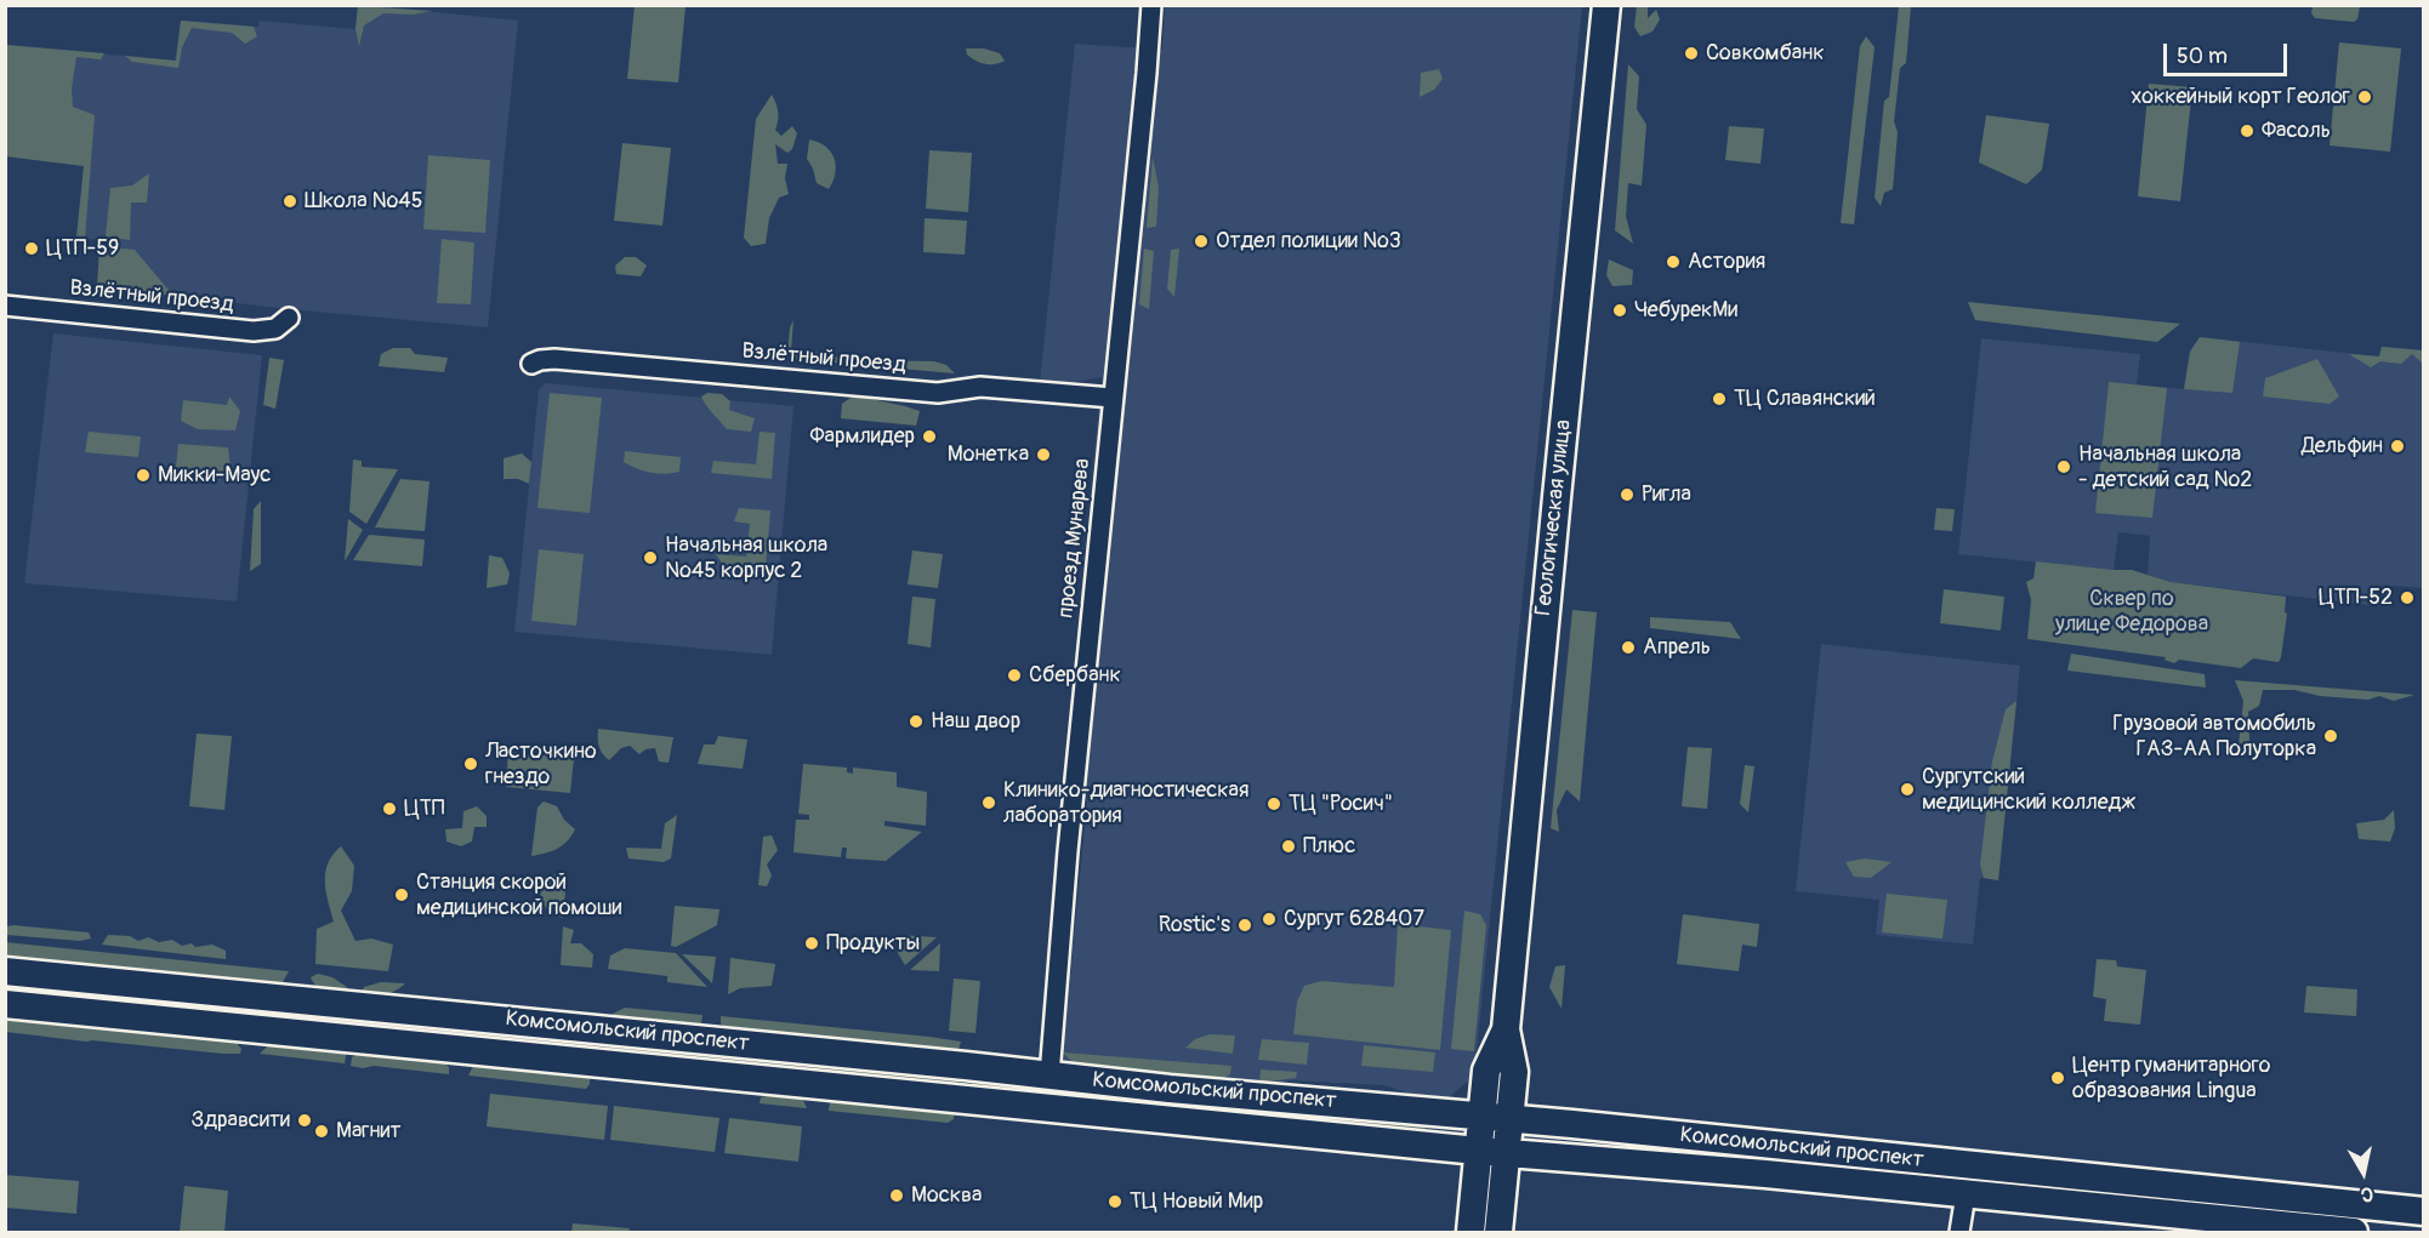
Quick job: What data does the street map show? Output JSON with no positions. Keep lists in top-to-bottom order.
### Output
{
  "streets": {
    "main road": ["Геологическая улица", "Комсомольский проспект"],
    "street": ["Взлётный проезд", "проезд Мунарева"]
  },
  "crossings": [
    ["Взлётный проезд", "проезд Мунарева"],
    ["Геологическая улица", "Комсомольский проспект"],
    ["проезд Мунарева", "Комсомольский проспект"]
  ],
  "parks": ["Сквер по улице Федорова"],
  "places": [
    "Совкомбанк",
    "хоккейный корт Геолог",
    "Фасоль",
    "Школа №45",
    "Отдел полиции №3",
    "ЦТП-59",
    "Астория",
    "ЧебурекМи",
    "ТЦ Славянский",
    "Фармлидер",
    "Дельфин",
    "Монетка",
    "Начальная школа - детский сад №2",
    "Микки-Маус",
    "Ригла",
    "Начальная школа №45 корпус 2",
    "ЦТП-52",
    "Апрель",
    "Сбербанк",
    "Наш двор",
    "Грузовой автомобиль ГАЗ-АА Полуторка",
    "Ласточкино гнездо",
    "Сургутский медицинский колледж",
    "Клинико-диагностическая лаборатория",
    "ТЦ \"Росич\"",
    "ЦТП",
    "Плюс",
    "Cтанция скорой медицинской помоши",
    "Сургут 628407",
    "Rostic's",
    "Продукты",
    "Центр гуманитарного образования Lingua",
    "Здравсити",
    "Магнит",
    "Москва",
    "ТЦ Новый Мир"
  ],
  "scale_bar": "50 m",
  "north": "bottom"
}
